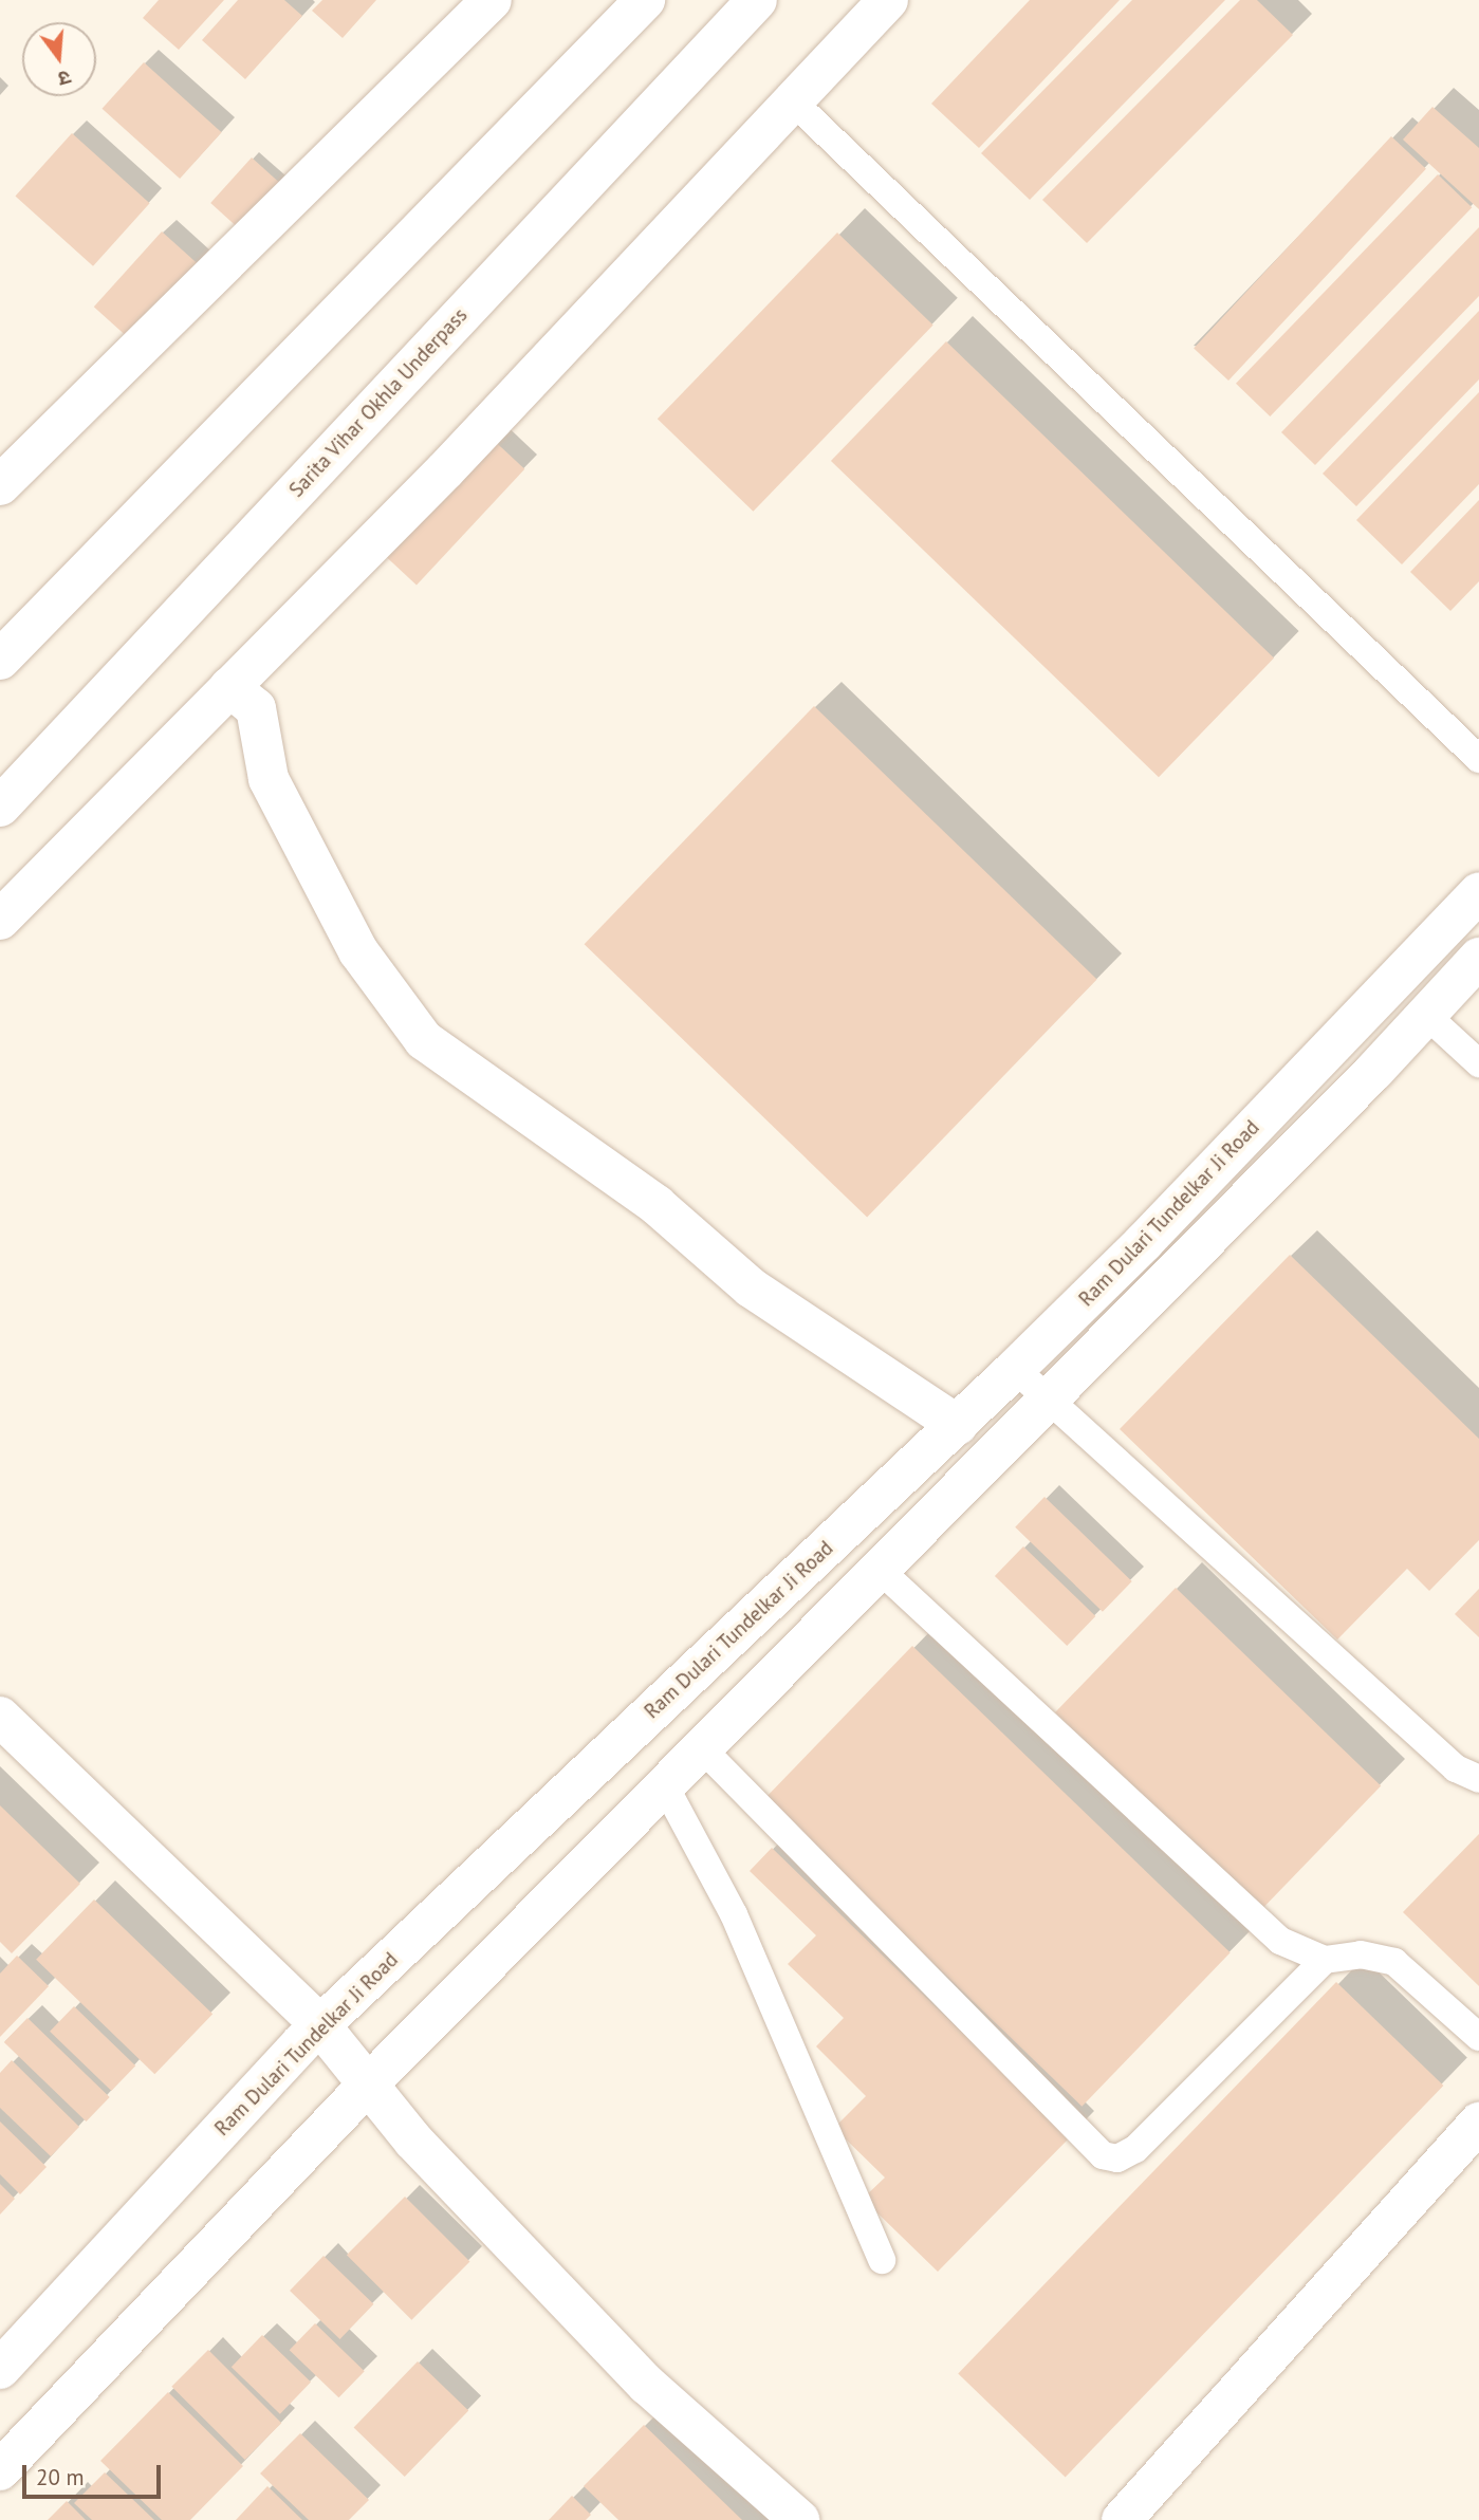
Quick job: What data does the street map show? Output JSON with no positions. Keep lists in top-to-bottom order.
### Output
{
  "streets": {
    "street": ["Sarita Vihar Okhla Underpass", "Ram Dulari Tundelkar Ji Road"]
  },
  "scale_bar": "20 m",
  "north": "bottom"
}
